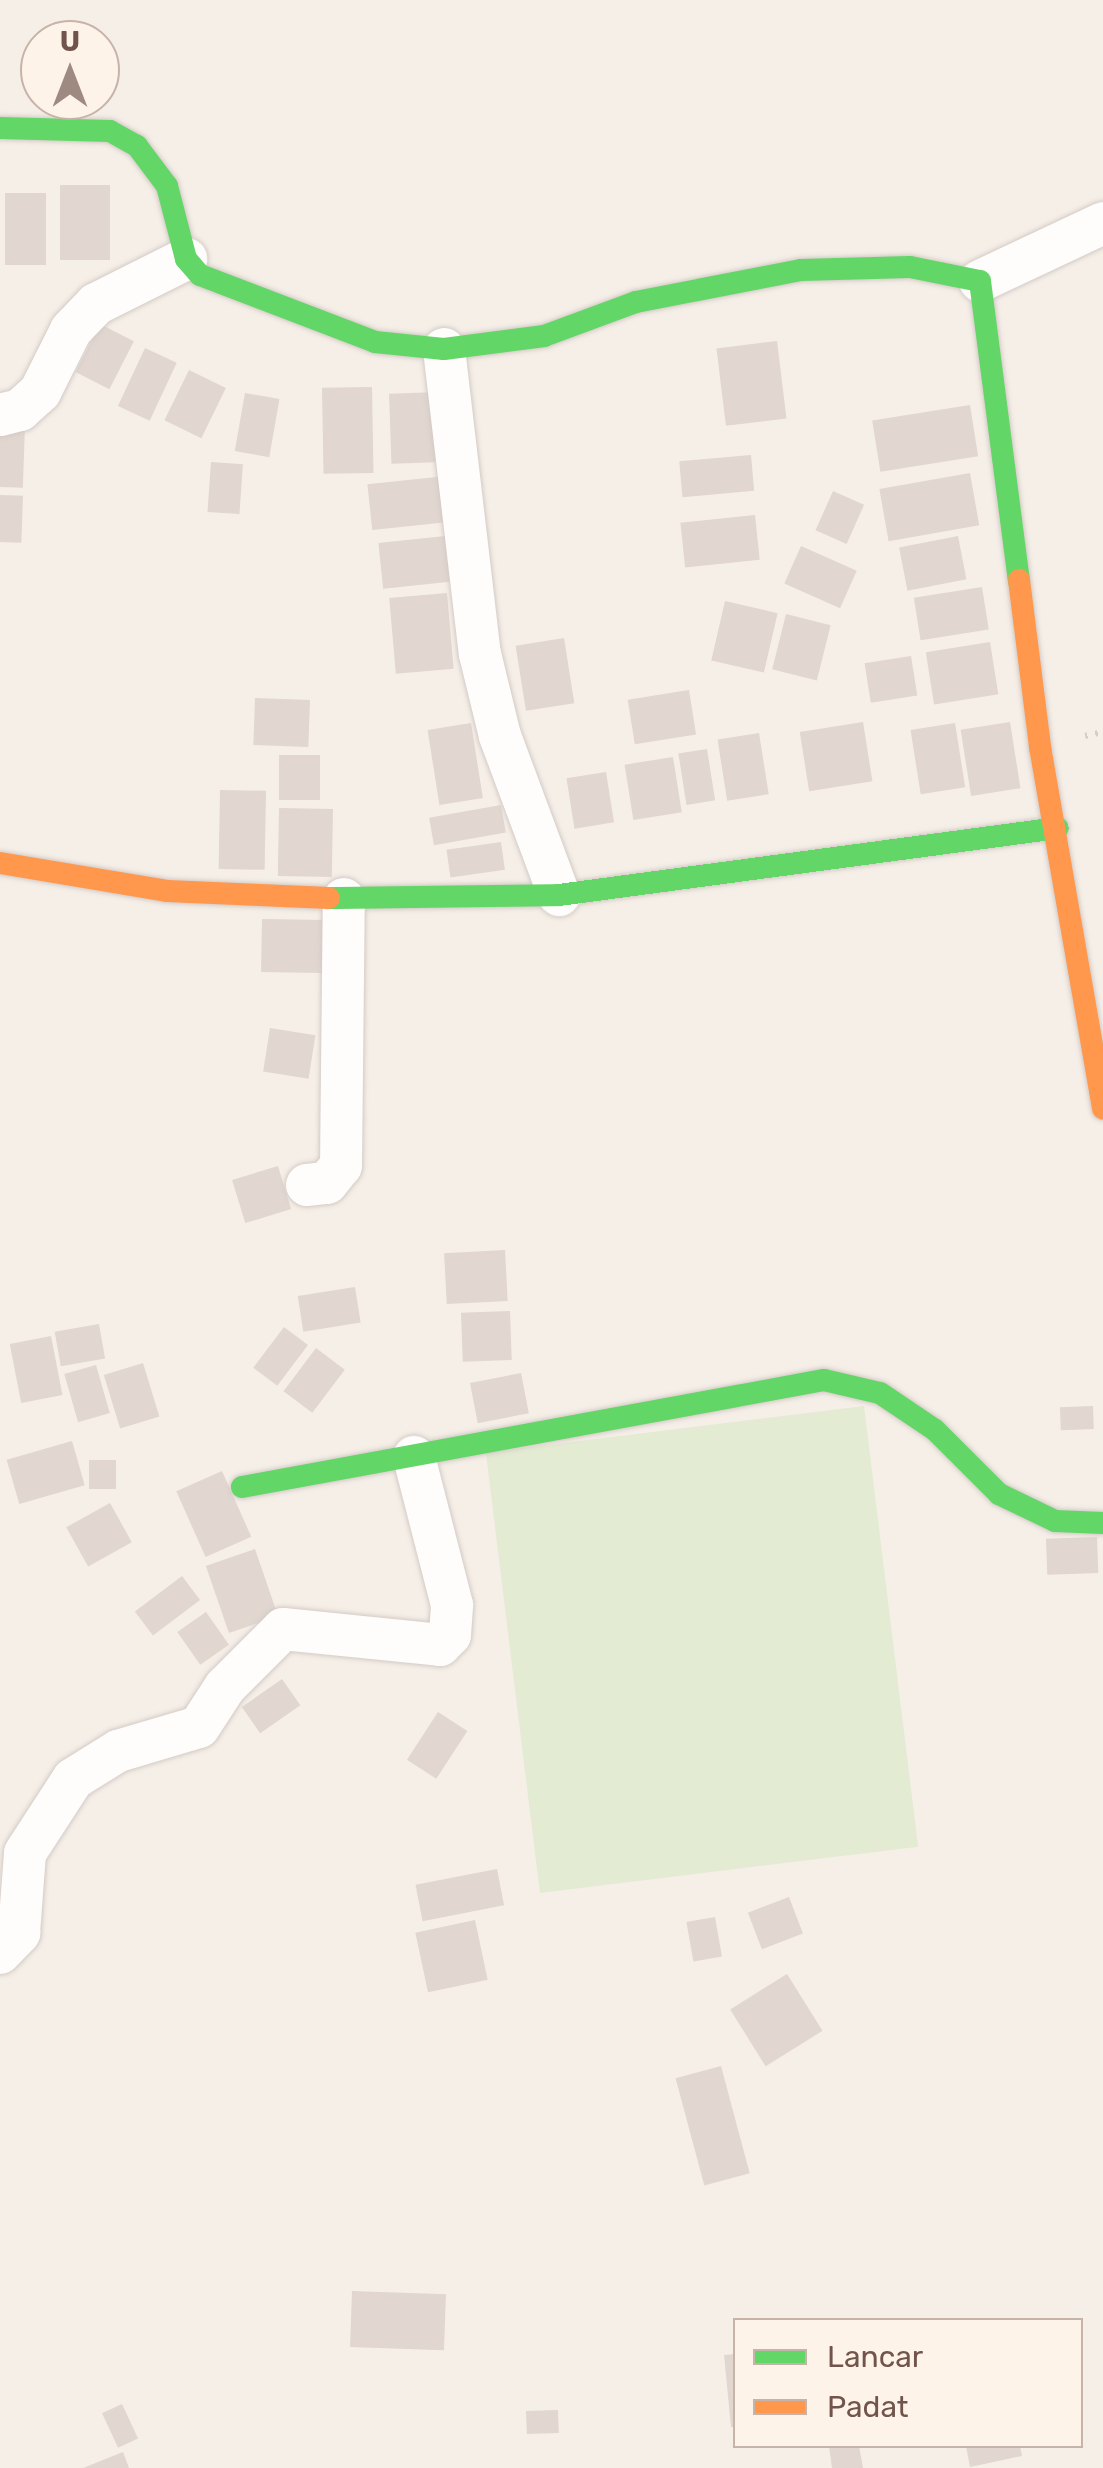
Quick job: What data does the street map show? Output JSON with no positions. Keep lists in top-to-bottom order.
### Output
{
  "legend": ["Lancar", "Padat"],
  "north": "top"
}
